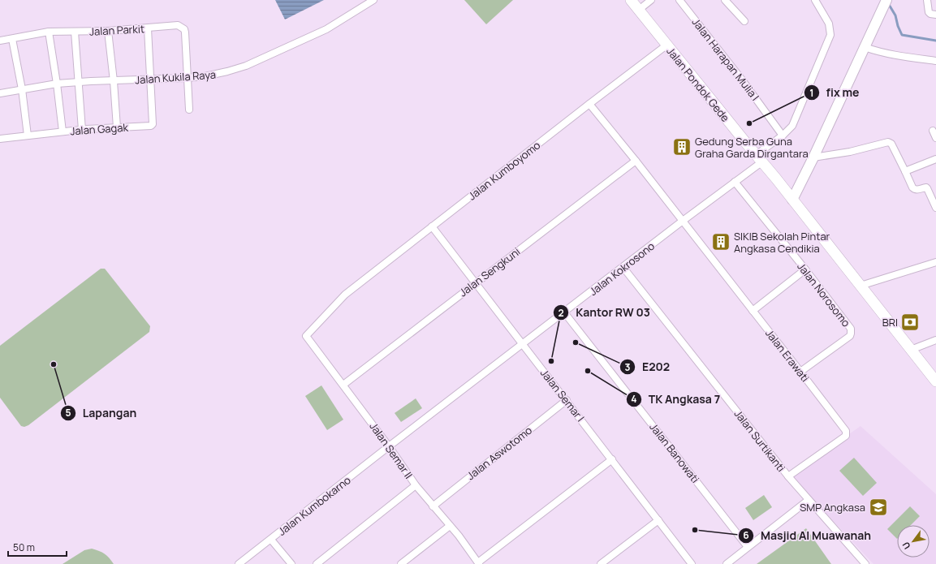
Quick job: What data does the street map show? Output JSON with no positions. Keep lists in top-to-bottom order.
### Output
{
  "streets": {
    "main road": ["Jalan Pondok Gede"],
    "street": [
      "Jalan Parkit",
      "Jalan Harapan Mulia I",
      "Jalan Kukila Raya",
      "Jalan Gagak",
      "Jalan Kumboyomo",
      "Jalan Kokrosono",
      "Jalan Sengkuni",
      "Jalan Norosomo",
      "Jalan Erawati",
      "Jalan Semar I",
      "Jalan Surtikanti",
      "Jalan Semar II",
      "Jalan Aswotomo",
      "Jalan Banowati",
      "Jalan Kumbokarno"
    ]
  },
  "crossings": [
    ["Jalan Parkit", "Jalan Kukila Raya"],
    ["Jalan Kukila Raya", "Jalan Gagak"],
    ["Jalan Pondok Gede", "Jalan Kumboyomo"],
    ["Jalan Pondok Gede", "Jalan Kokrosono"],
    ["Jalan Kumboyomo", "Jalan Semar I"],
    ["Jalan Kumboyomo", "Jalan Semar II"],
    ["Jalan Kokrosono", "Jalan Norosomo"],
    ["Jalan Kokrosono", "Jalan Erawati"],
    ["Jalan Kokrosono", "Jalan Semar I"],
    ["Jalan Kokrosono", "Jalan Surtikanti"],
    ["Jalan Kokrosono", "Jalan Semar II"],
    ["Jalan Kokrosono", "Jalan Banowati"],
    ["Jalan Kokrosono", "Jalan Kumbokarno"],
    ["Jalan Sengkuni", "Jalan Semar I"],
    ["Jalan Sengkuni", "Jalan Semar II"],
    ["Jalan Norosomo", "Jalan Erawati"],
    ["Jalan Erawati", "Jalan Surtikanti"],
    ["Jalan Semar I", "Jalan Aswotomo"],
    ["Jalan Semar II", "Jalan Aswotomo"],
    ["Jalan Semar II", "Jalan Kumbokarno"]
  ],
  "places": {
    "other": [
      "fix me",
      "E202",
      "Kantor RW 03",
      "Lapangan",
      "TK Angkasa 7",
      "Masjid Al Muawanah"
    ],
    "building": ["Gedung Serba Guna Graha Garda Dirgantara", "SIKIB Sekolah Pintar Angkasa Cendikia"],
    "bank": ["BRI"],
    "school or university": ["SMP Angkasa"]
  },
  "scale_bar": "50 m",
  "north": "bottom left"
}
